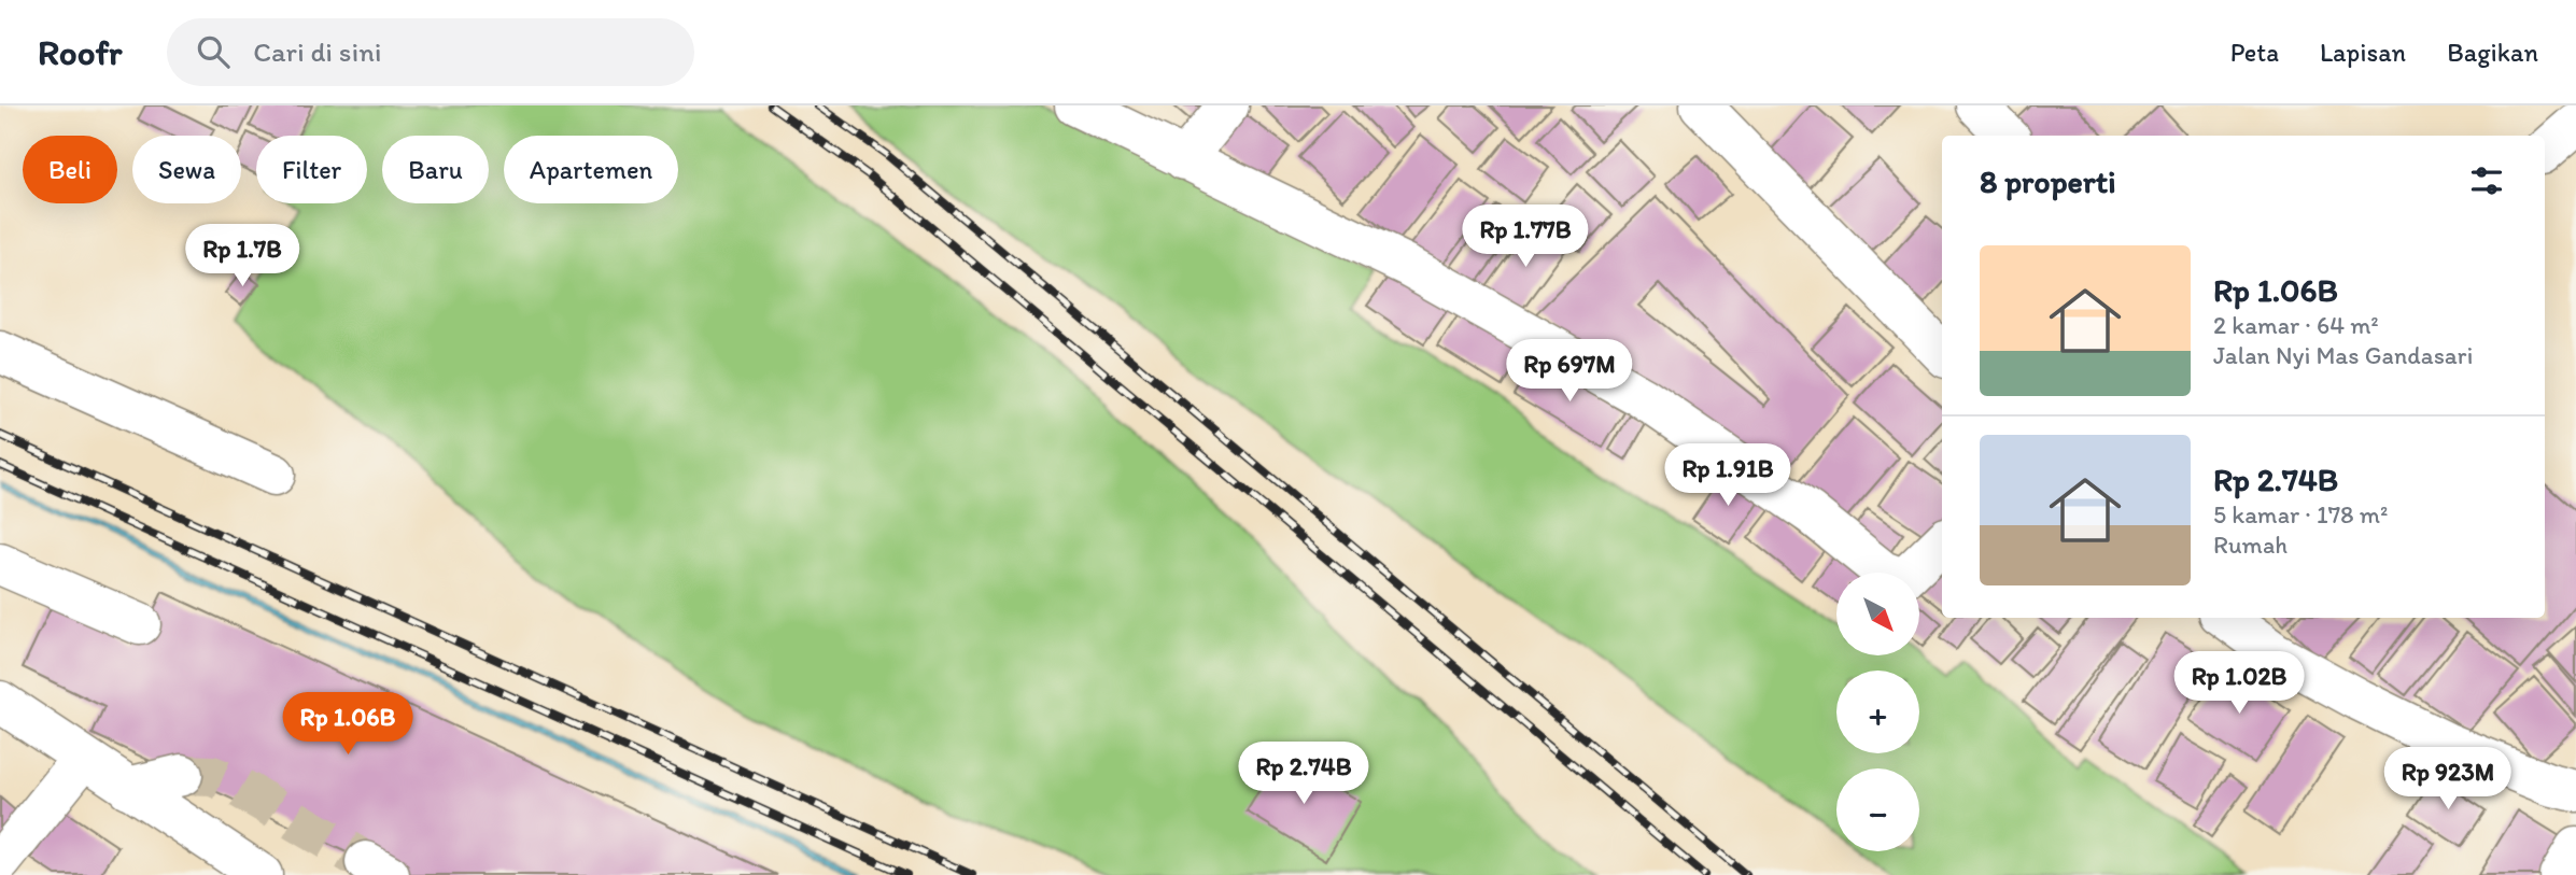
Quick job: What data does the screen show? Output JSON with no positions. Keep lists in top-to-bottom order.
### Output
{
  "north": "bottom right",
  "page": {
    "header": "Roofr",
    "search": "Cari di sini",
    "nav": ["Peta", "Lapisan", "Bagikan"],
    "chip": [
      "Beli",
      "Sewa",
      "Filter",
      "Baru",
      "Apartemen"
    ],
    "heading": "8 properti",
    "price": [
      "Rp 1.77B",
      "Rp 1.7B",
      "Rp 697M",
      "Rp 1.91B",
      "Rp 1.02B",
      "Rp 1.06B",
      "Rp 2.74B",
      "Rp 923M"
    ],
    "list": [
      {
        "name": "Rp 1.06B",
        "note": "2 kamar · 64 m² · Jalan Nyi Mas Gandasari"
      },
      {
        "name": "Rp 2.74B",
        "note": "5 kamar · 178 m² · Rumah"
      }
    ],
    "map_buttons": ["+", "−"]
  }
}
